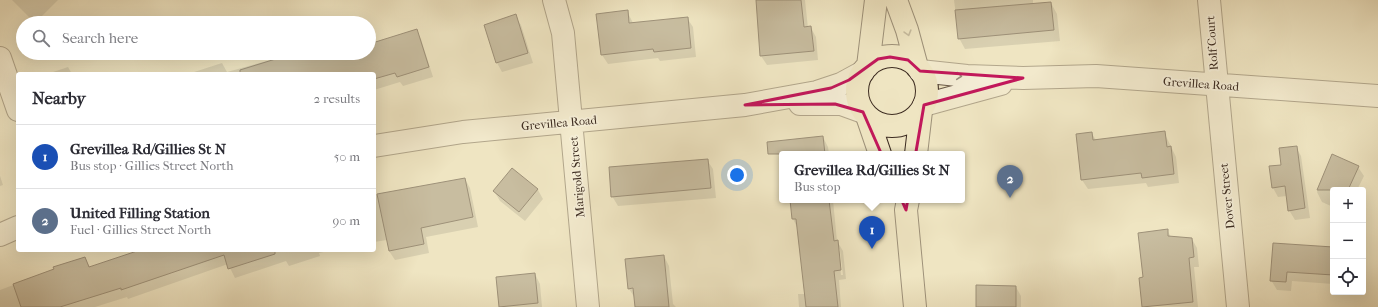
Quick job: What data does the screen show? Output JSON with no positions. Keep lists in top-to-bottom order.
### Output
{
  "streets": {
    "street": [
      "Rolf Court",
      "Grevillea Road",
      "Marigold Street",
      "Dover Street"
    ]
  },
  "crossings": [
    ["Rolf Court", "Grevillea Road"],
    ["Rolf Court", "Dover Street"],
    ["Grevillea Road", "Marigold Street"],
    ["Grevillea Road", "Dover Street"]
  ],
  "page": {
    "search": "Search here",
    "heading": ["Nearby", "2 results"],
    "list": [
      {
        "mark": "1",
        "name": "Grevillea Rd/Gillies St N",
        "note": "Bus stop · Gillies Street North",
        "value": "50 m"
      },
      {
        "mark": "2",
        "name": "United Filling Station",
        "note": "Fuel · Gillies Street North",
        "value": "90 m"
      }
    ],
    "popup": ["Grevillea Rd/Gillies St N", "Bus stop"],
    "pins": ["2", "1"],
    "map_buttons": ["+", "−"]
  }
}
